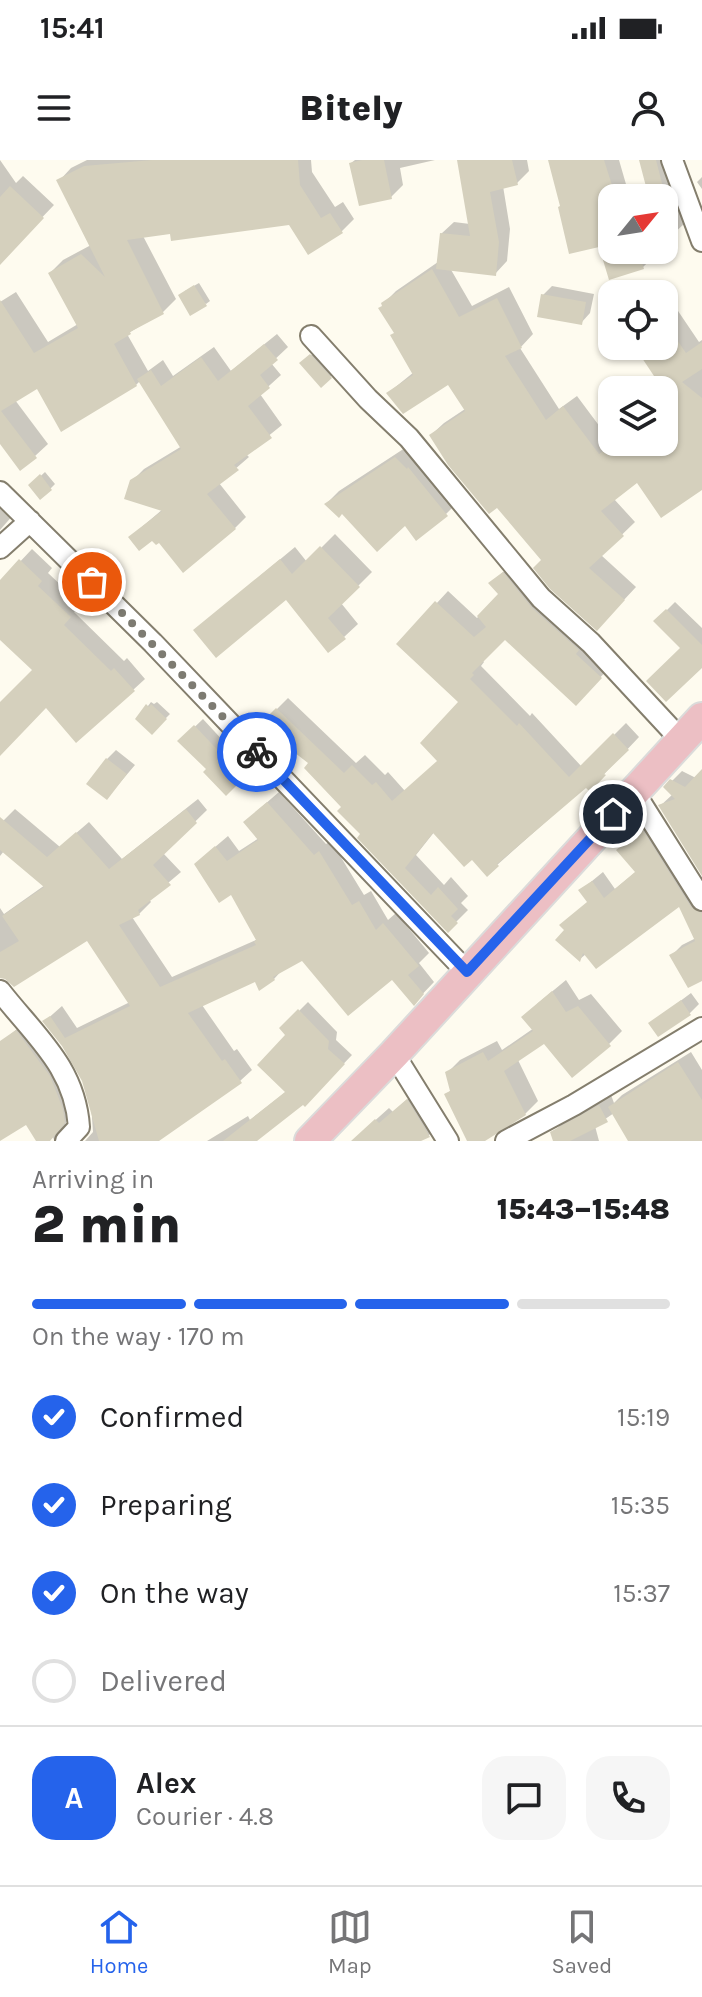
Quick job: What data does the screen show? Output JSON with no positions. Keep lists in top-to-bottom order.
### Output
{
  "north": "top right",
  "page": {
    "status": "15:41",
    "header": "Bitely",
    "heading": ["2 min", "Arriving in", "15:43–15:48"],
    "panel": ["Alex", "Courier · 4.8"],
    "bar": "On the way · 170 m",
    "list": [
      ["Confirmed", "15:19"],
      ["Preparing", "15:35"],
      ["On the way", "15:37"],
      "Delivered"
    ],
    "round": "A",
    "tabs": ["Home", "Map", "Saved"]
  }
}
